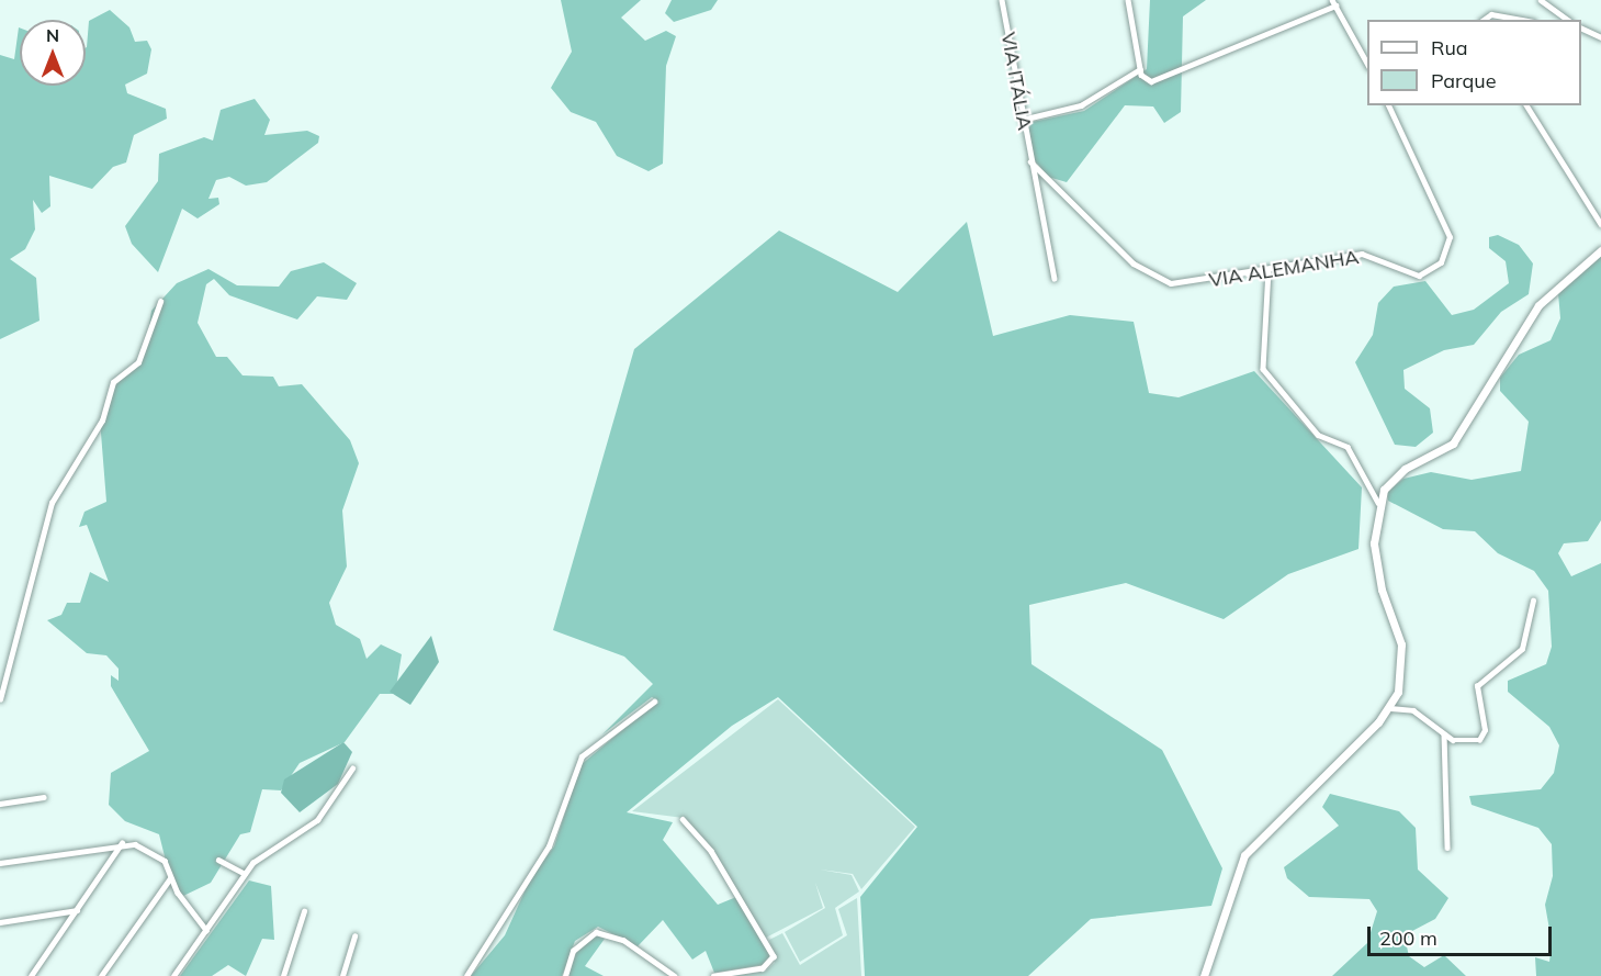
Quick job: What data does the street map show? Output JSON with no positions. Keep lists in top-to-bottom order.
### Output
{
  "streets": {
    "street": ["VIA ITÁLIA", "VIA ALEMANHA"]
  },
  "crossings": [
    ["VIA ITÁLIA", "VIA ALEMANHA"]
  ],
  "legend": ["Rua", "Parque"],
  "scale_bar": "200 m",
  "north": "top"
}
